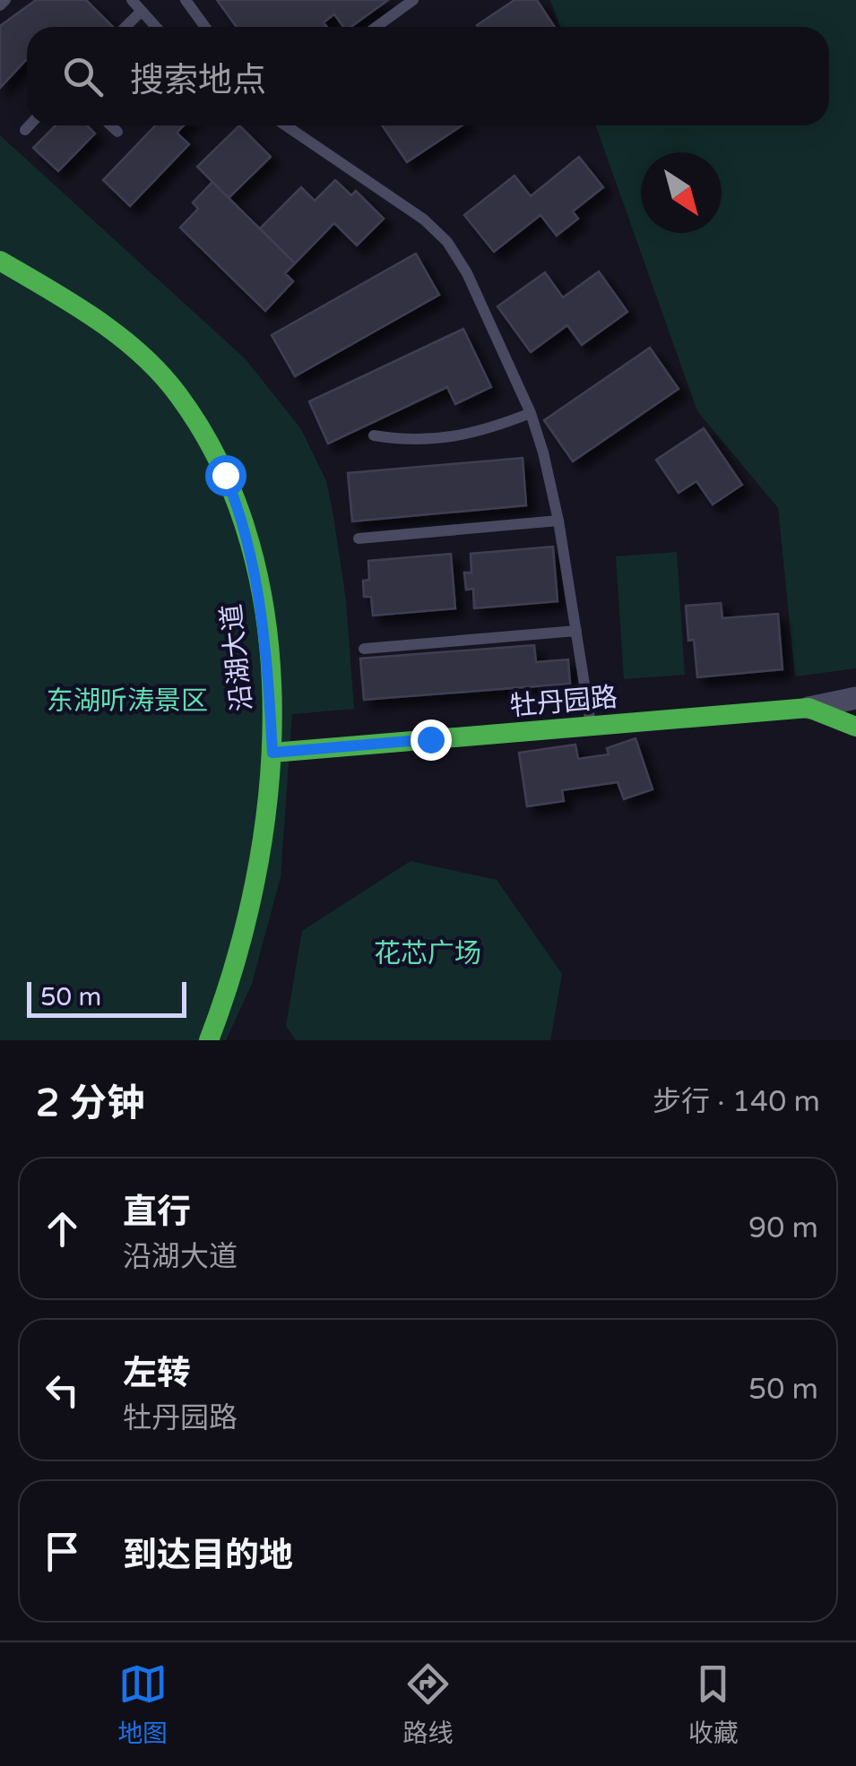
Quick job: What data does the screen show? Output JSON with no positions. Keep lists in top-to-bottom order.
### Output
{
  "streets": {
    "street": ["沿湖大道", "牡丹园路"]
  },
  "crossings": [
    ["沿湖大道", "牡丹园路"]
  ],
  "parks": ["东湖听涛景区", "花芯广场"],
  "scale_bar": "50 m",
  "north": "bottom right",
  "page": {
    "search": "搜索地点",
    "scale": "50 m",
    "heading": ["2 分钟", "步行 · 140 m"],
    "list": [
      ["直行", "沿湖大道", "90 m"],
      ["左转", "牡丹园路", "50 m"],
      "到达目的地"
    ],
    "nav": ["地图", "路线", "收藏"]
  }
}
